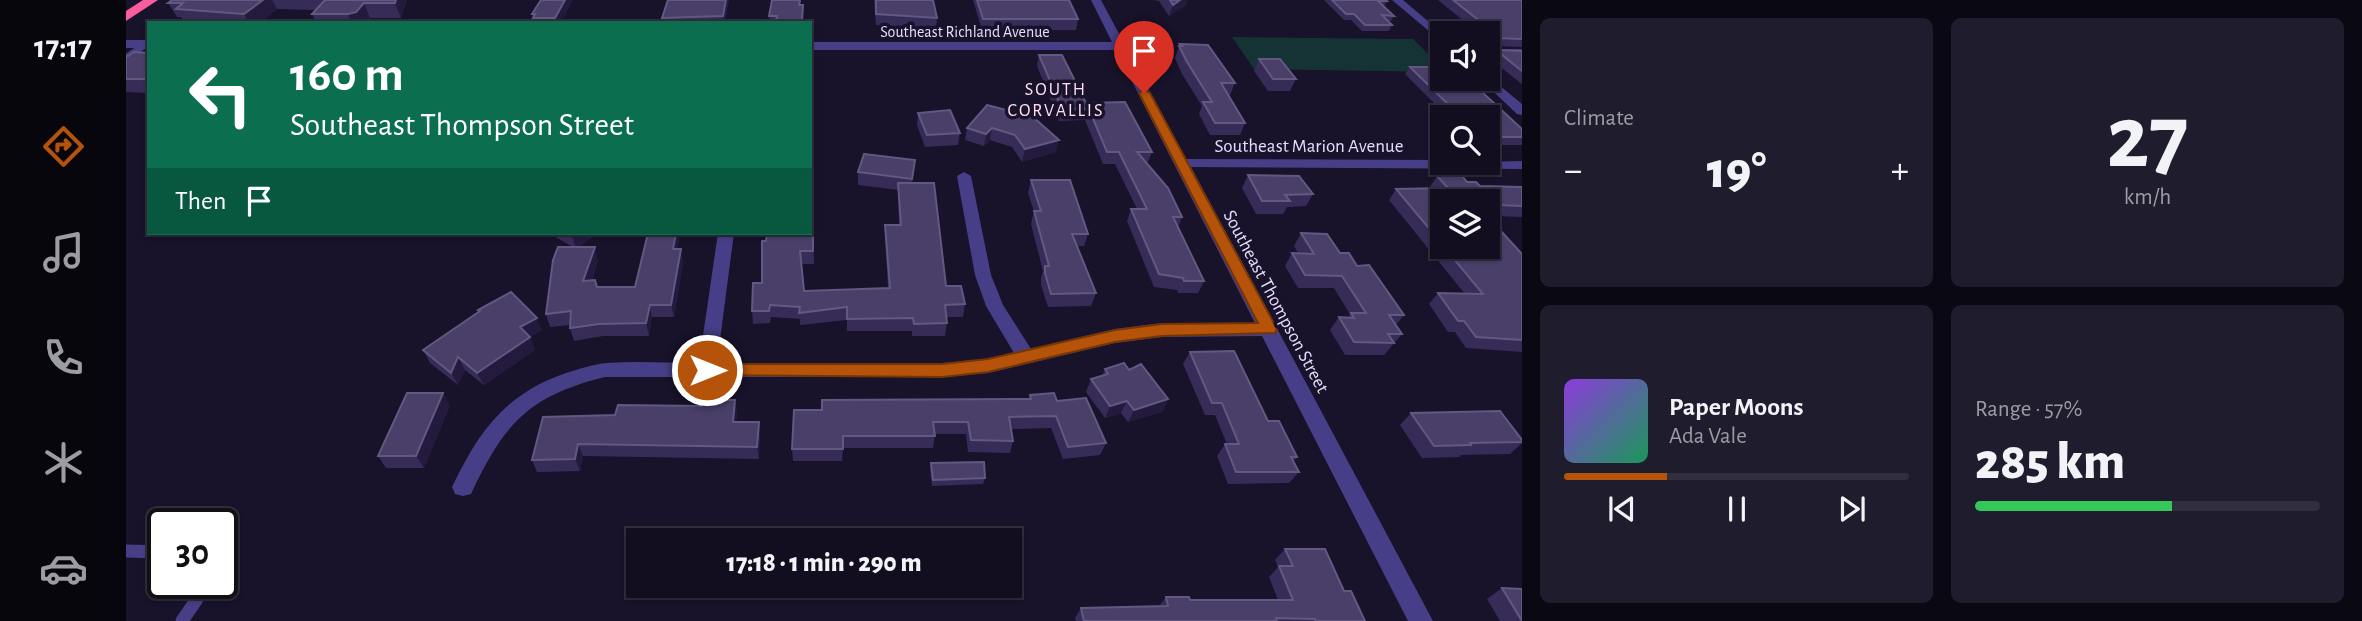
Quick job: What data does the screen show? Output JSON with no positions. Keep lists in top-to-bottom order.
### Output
{
  "streets": {
    "street": ["Southeast Richland Avenue", "Southeast Marion Avenue", "Southeast Thompson Street"]
  },
  "crossings": [
    ["Southeast Richland Avenue", "Southeast Thompson Street"],
    ["Southeast Marion Avenue", "Southeast Thompson Street"]
  ],
  "districts": ["SOUTH CORVALLIS"],
  "page": {
    "tabs": "17:17",
    "tile": [
      "Climate",
      ["27", "km/h"],
      ["Range · 57%", "285 km"]
    ],
    "turn": ["160 m", "Southeast Thompson Street"],
    "heat": ["−", "19°", "+"],
    "then": "Then",
    "song": ["Paper Moons", "Ada Vale"],
    "limit": "30",
    "trip": "17:18 · 1 min · 290 m"
  }
}
